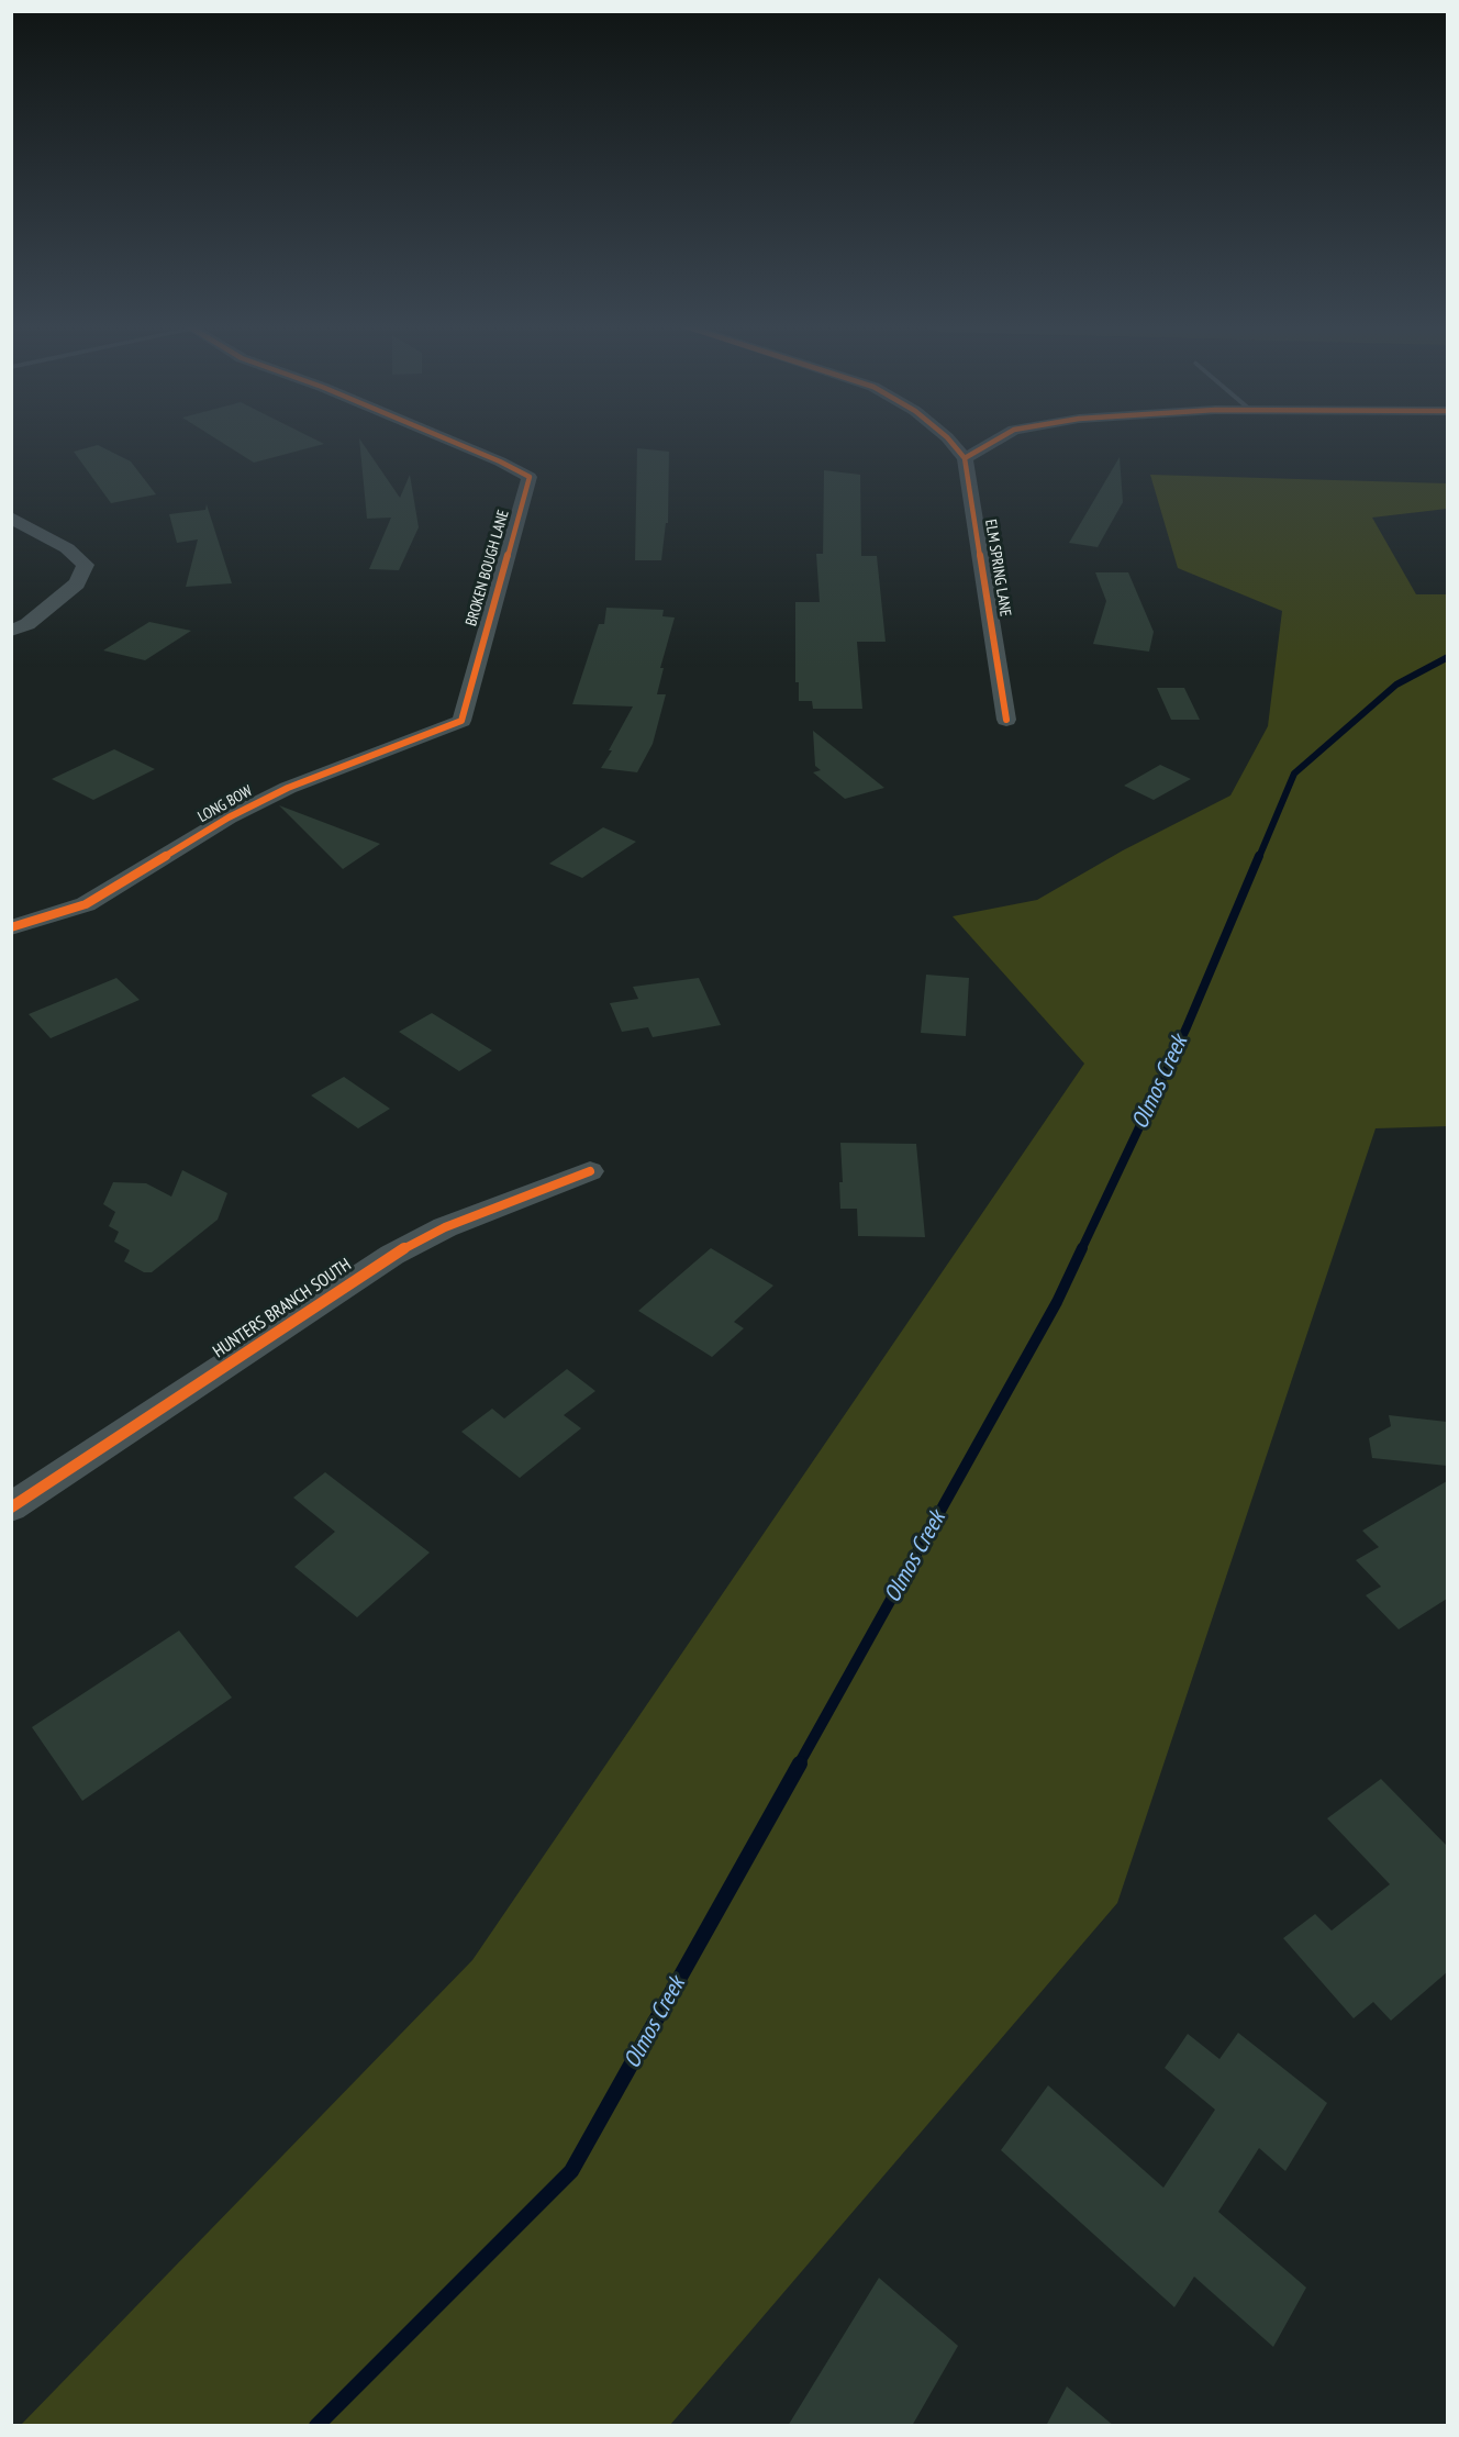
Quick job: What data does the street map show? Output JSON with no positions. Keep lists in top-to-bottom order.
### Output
{
  "streets": {
    "street": [
      "BROKEN BOUGH LANE",
      "ELM SPRING LANE",
      "LONG BOW",
      "HUNTERS BRANCH SOUTH"
    ]
  },
  "crossings": [
    ["BROKEN BOUGH LANE", "LONG BOW"]
  ],
  "water": ["Olmos Creek"]
}
